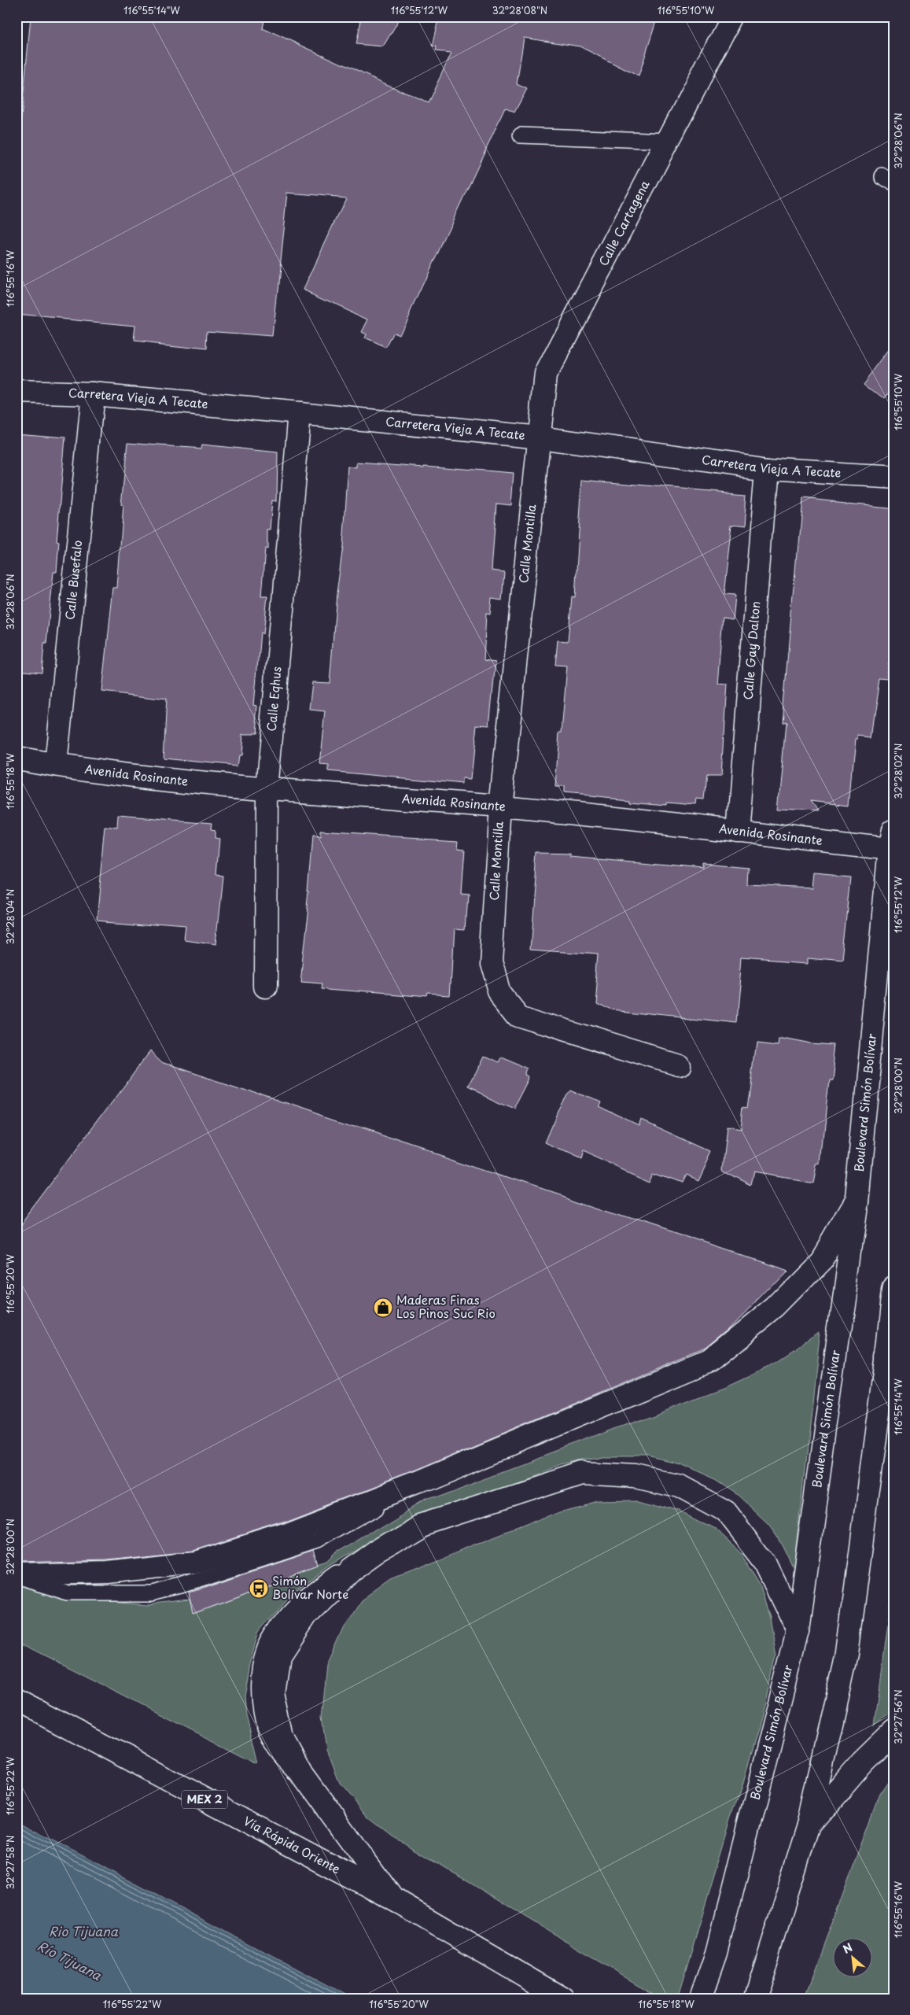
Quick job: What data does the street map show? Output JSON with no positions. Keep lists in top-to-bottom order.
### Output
{
  "streets": {
    "main road": [
      "Calle Cartagena",
      "Carretera Vieja A Tecate",
      "Calle Montilla",
      "Calle Busefalo",
      "Calle Gay Dalton",
      "Calle Eqhus",
      "Avenida Rosinante",
      "Boulevard Simón Bolívar",
      "MEX 2",
      "Vía Rápida Oriente"
    ]
  },
  "crossings": [
    ["Calle Cartagena", "Carretera Vieja A Tecate"],
    ["Calle Cartagena", "Calle Montilla"],
    ["Carretera Vieja A Tecate", "Calle Montilla"],
    ["Carretera Vieja A Tecate", "Calle Busefalo"],
    ["Carretera Vieja A Tecate", "Calle Gay Dalton"],
    ["Carretera Vieja A Tecate", "Calle Eqhus"],
    ["Calle Montilla", "Avenida Rosinante"],
    ["Calle Busefalo", "Avenida Rosinante"],
    ["Calle Gay Dalton", "Avenida Rosinante"],
    ["Calle Eqhus", "Avenida Rosinante"],
    ["Avenida Rosinante", "Boulevard Simón Bolívar"]
  ],
  "water": ["Rio Tijuana", "Río Tijuana"],
  "places": {
    "shop": ["Maderas Finas Los Pinos Suc Rio"],
    "bus stop": ["Simón Bolívar Norte"]
  },
  "north": "top left",
  "coordinates": [
    "116°55'14\"W",
    "116°55'12\"W",
    "32°28'08\"N",
    "116°55'10\"W",
    "32°28'06\"N",
    "116°55'16\"W",
    "32°28'02\"N",
    "116°55'18\"W",
    "32°28'04\"N",
    "32°28'00\"N",
    "116°55'20\"W",
    "32°27'56\"N",
    "116°55'22\"W",
    "32°27'58\"N"
  ]
}
